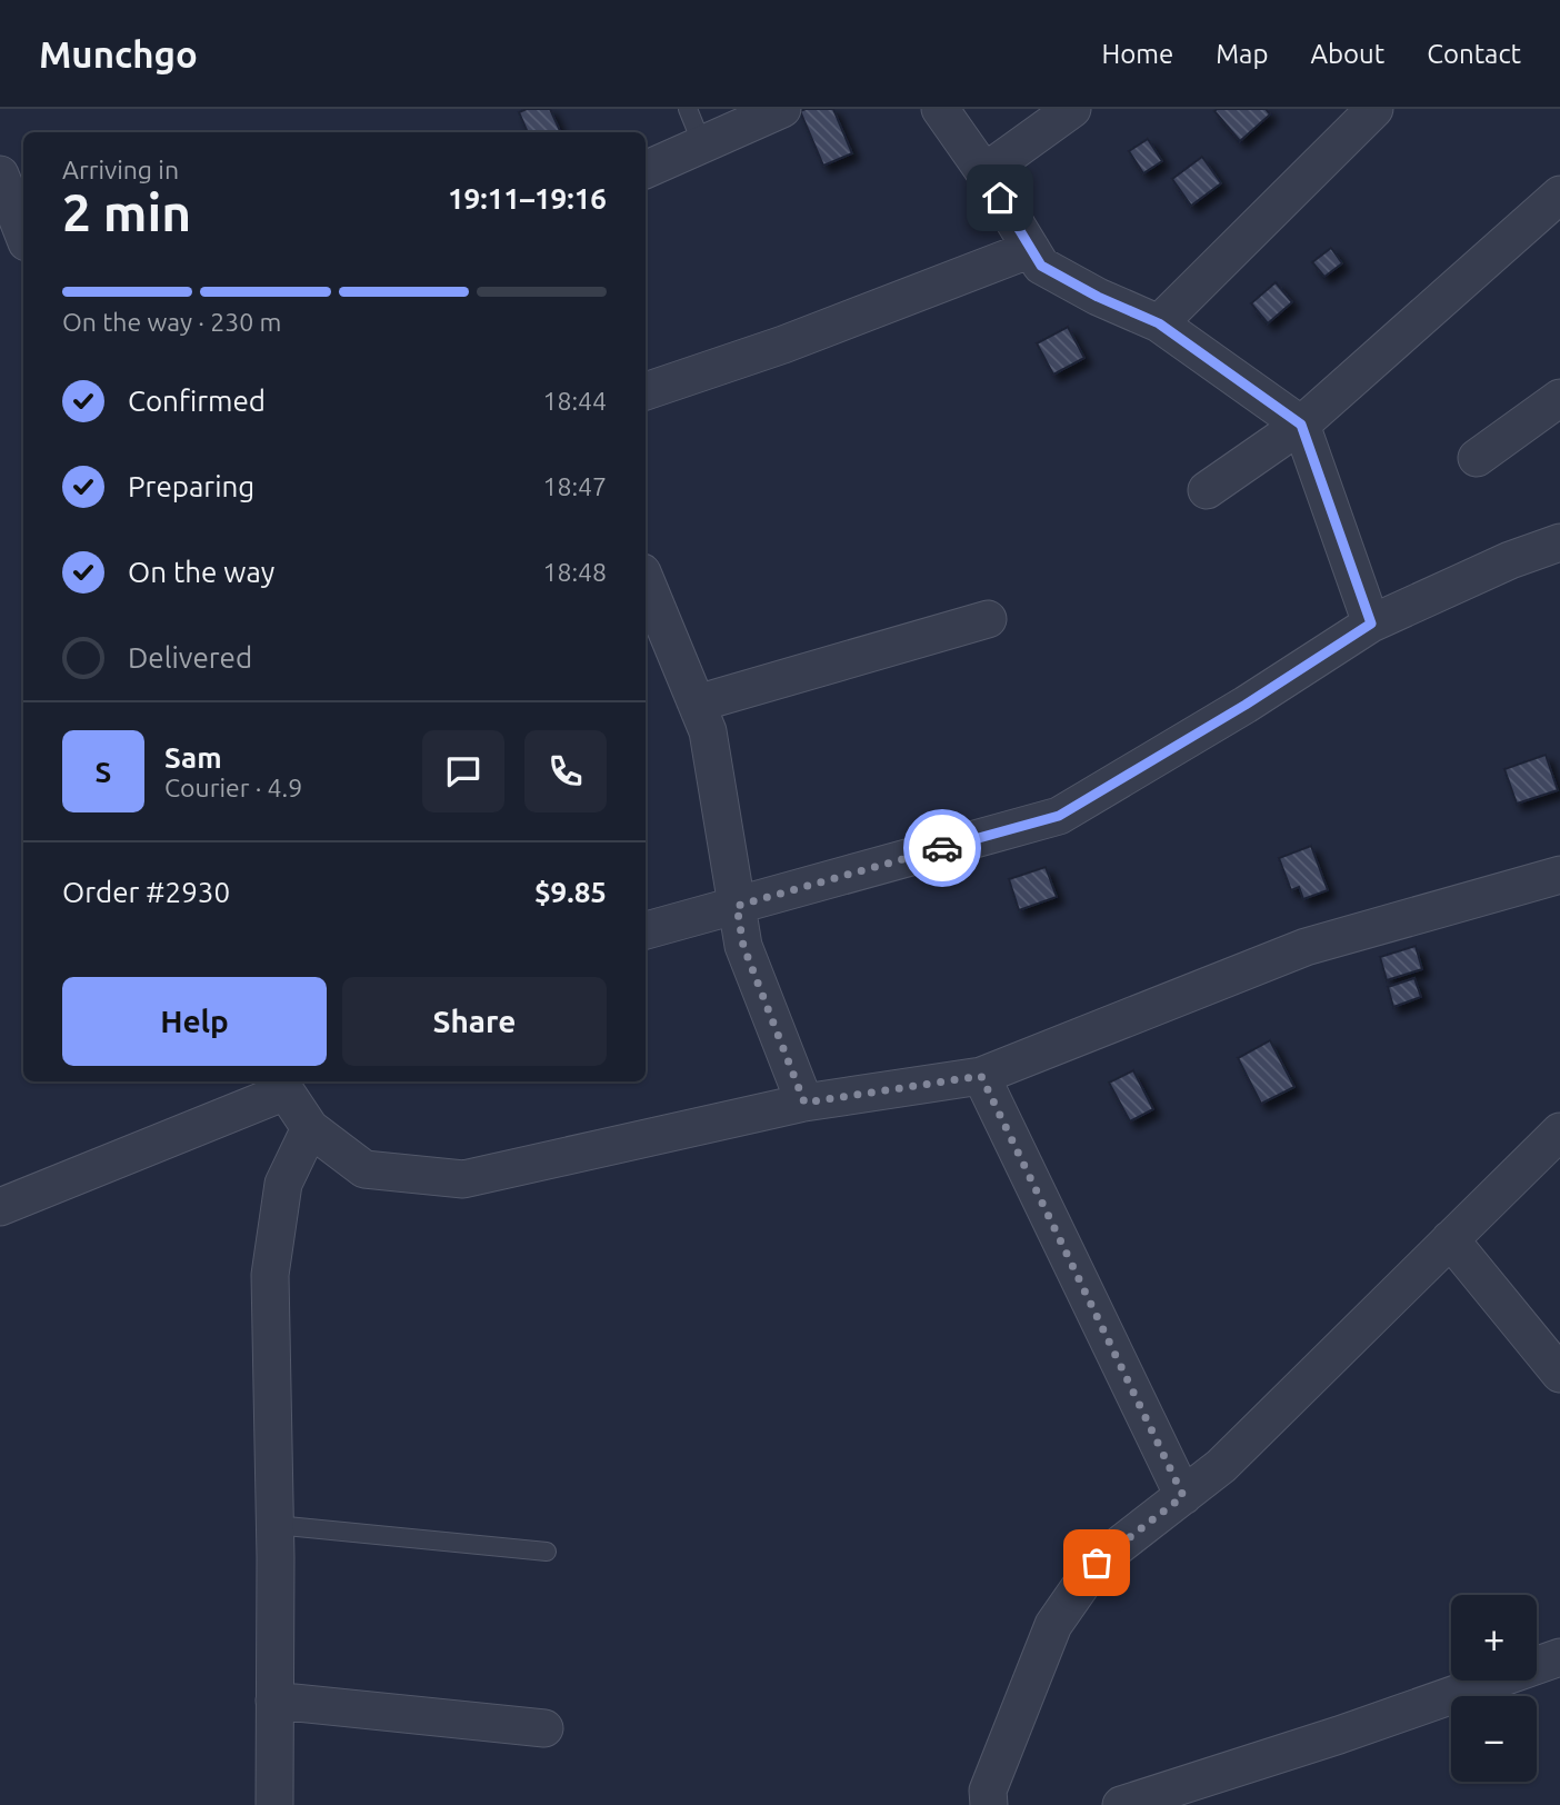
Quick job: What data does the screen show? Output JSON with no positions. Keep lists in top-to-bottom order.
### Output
{
  "page": {
    "header": "Munchgo",
    "nav": [
      "Home",
      "Map",
      "About",
      "Contact"
    ],
    "heading": ["2 min", "Arriving in", "19:11–19:16"],
    "panel": [
      "Sam",
      "Courier · 4.9",
      "Order #2930",
      "$9.85"
    ],
    "bar": "On the way · 230 m",
    "list": [
      ["Confirmed", "18:44"],
      ["Preparing", "18:47"],
      ["On the way", "18:48"],
      "Delivered"
    ],
    "round": "S",
    "buttons": ["Help", "Share"],
    "map_buttons": ["+", "−"]
  }
}
